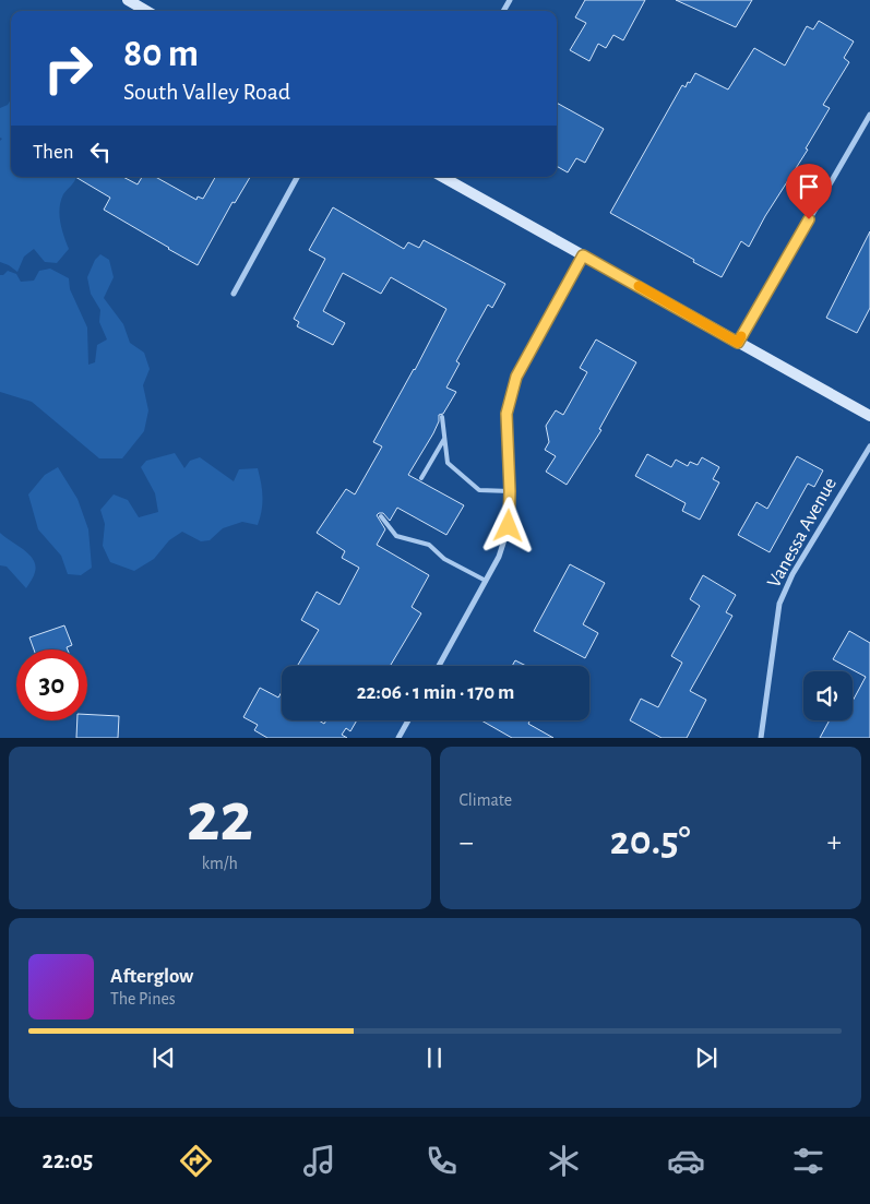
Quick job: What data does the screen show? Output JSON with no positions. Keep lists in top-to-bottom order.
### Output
{
  "streets": {
    "street": ["Vanessa Avenue"]
  },
  "page": {
    "turn": ["80 m", "South Valley Road"],
    "then": "Then",
    "limit": "30",
    "trip": "22:06 · 1 min · 170 m",
    "tile": [
      ["22", "km/h"],
      "Climate"
    ],
    "heat": ["−", "20.5°", "+"],
    "song": ["Afterglow", "The Pines"],
    "tabs": "22:05"
  }
}
